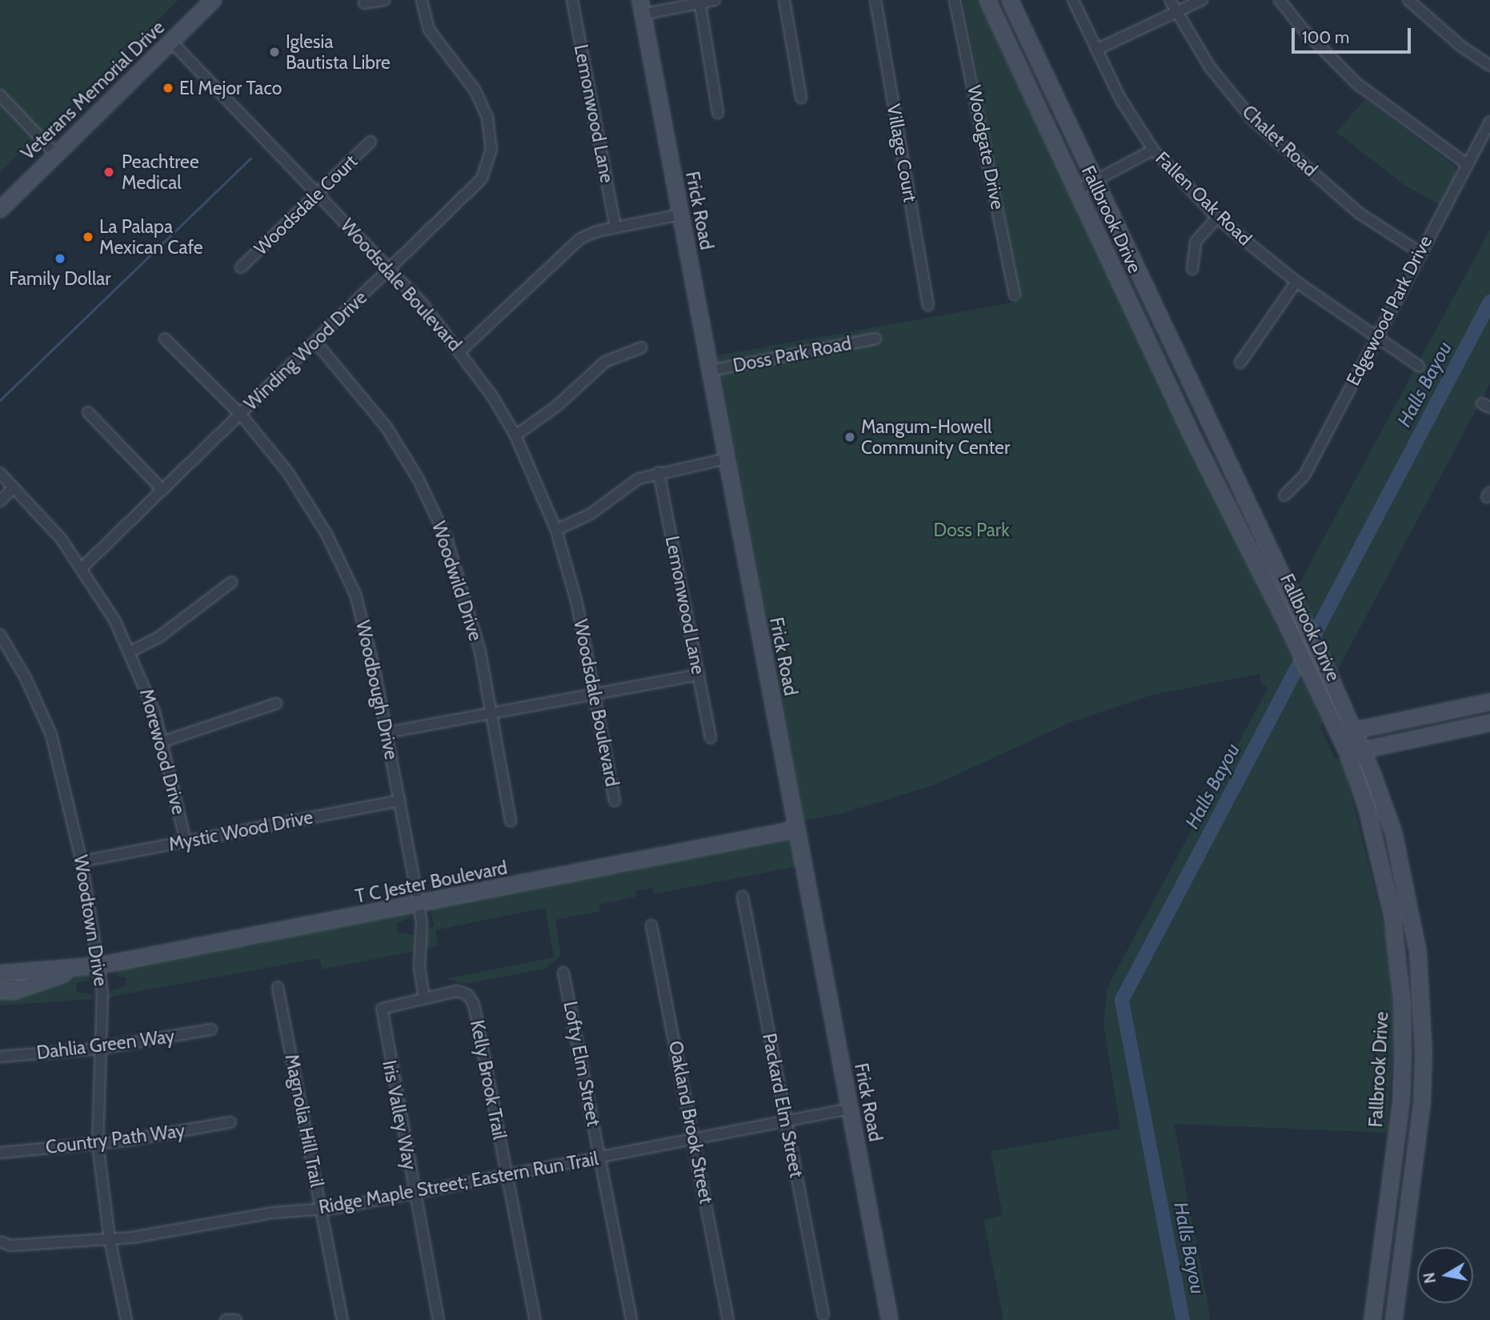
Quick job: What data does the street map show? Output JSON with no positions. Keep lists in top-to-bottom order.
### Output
{
  "streets": {
    "main road": [
      "Veterans Memorial Drive",
      "Frick Road",
      "Fallbrook Drive",
      "T C Jester Boulevard"
    ],
    "street": [
      "Lemonwood Lane",
      "Chalet Road",
      "Woodgate Drive",
      "Village Court",
      "Fallen Oak Road",
      "Woodsdale Court",
      "Woodsdale Boulevard",
      "Edgewood Park Drive",
      "Winding Wood Drive",
      "Doss Park Road",
      "Woodwild Drive",
      "Woodbough Drive",
      "Morewood Drive",
      "Mystic Wood Drive",
      "Woodtown Drive",
      "Dahlia Green Way",
      "Lofty Elm Street",
      "Kelly Brook Trail",
      "Packard Elm Street",
      "Iris Valley Way",
      "Magnolia Hill Trail",
      "Oakland Brook Street",
      "Country Path Way",
      "Ridge Maple Street; Eastern Run Trail"
    ]
  },
  "crossings": [
    ["Veterans Memorial Drive", "Woodsdale Boulevard"],
    ["Chalet Road", "Edgewood Park Drive"],
    ["Fallen Oak Road", "Edgewood Park Drive"],
    ["Woodsdale Court", "Woodsdale Boulevard"],
    ["Frick Road", "Doss Park Road"],
    ["Frick Road", "T C Jester Boulevard"],
    ["Frick Road", "Ridge Maple Street; Eastern Run Trail"],
    ["Woodsdale Boulevard", "Winding Wood Drive"],
    ["Winding Wood Drive", "Woodwild Drive"],
    ["Winding Wood Drive", "Woodbough Drive"],
    ["Winding Wood Drive", "Morewood Drive"],
    ["Woodbough Drive", "Mystic Wood Drive"],
    ["Woodbough Drive", "T C Jester Boulevard"],
    ["Woodbough Drive", "Kelly Brook Trail"],
    ["Morewood Drive", "Mystic Wood Drive"],
    ["Mystic Wood Drive", "Woodtown Drive"],
    ["T C Jester Boulevard", "Woodtown Drive"],
    ["Woodtown Drive", "Dahlia Green Way"],
    ["Woodtown Drive", "Country Path Way"],
    ["Woodtown Drive", "Ridge Maple Street; Eastern Run Trail"],
    ["Lofty Elm Street", "Ridge Maple Street; Eastern Run Trail"],
    ["Kelly Brook Trail", "Iris Valley Way"],
    ["Kelly Brook Trail", "Ridge Maple Street; Eastern Run Trail"],
    ["Packard Elm Street", "Ridge Maple Street; Eastern Run Trail"],
    ["Iris Valley Way", "Ridge Maple Street; Eastern Run Trail"],
    ["Magnolia Hill Trail", "Ridge Maple Street; Eastern Run Trail"],
    ["Oakland Brook Street", "Ridge Maple Street; Eastern Run Trail"]
  ],
  "water": ["Halls Bayou"],
  "parks": ["Doss Park"],
  "places": [
    "Iglesia Bautista Libre",
    "El Mejor Taco",
    "Peachtree Medical",
    "La Palapa Mexican Cafe",
    "Family Dollar",
    "Mangum-Howell Community Center"
  ],
  "scale_bar": "100 m",
  "north": "left"
}
